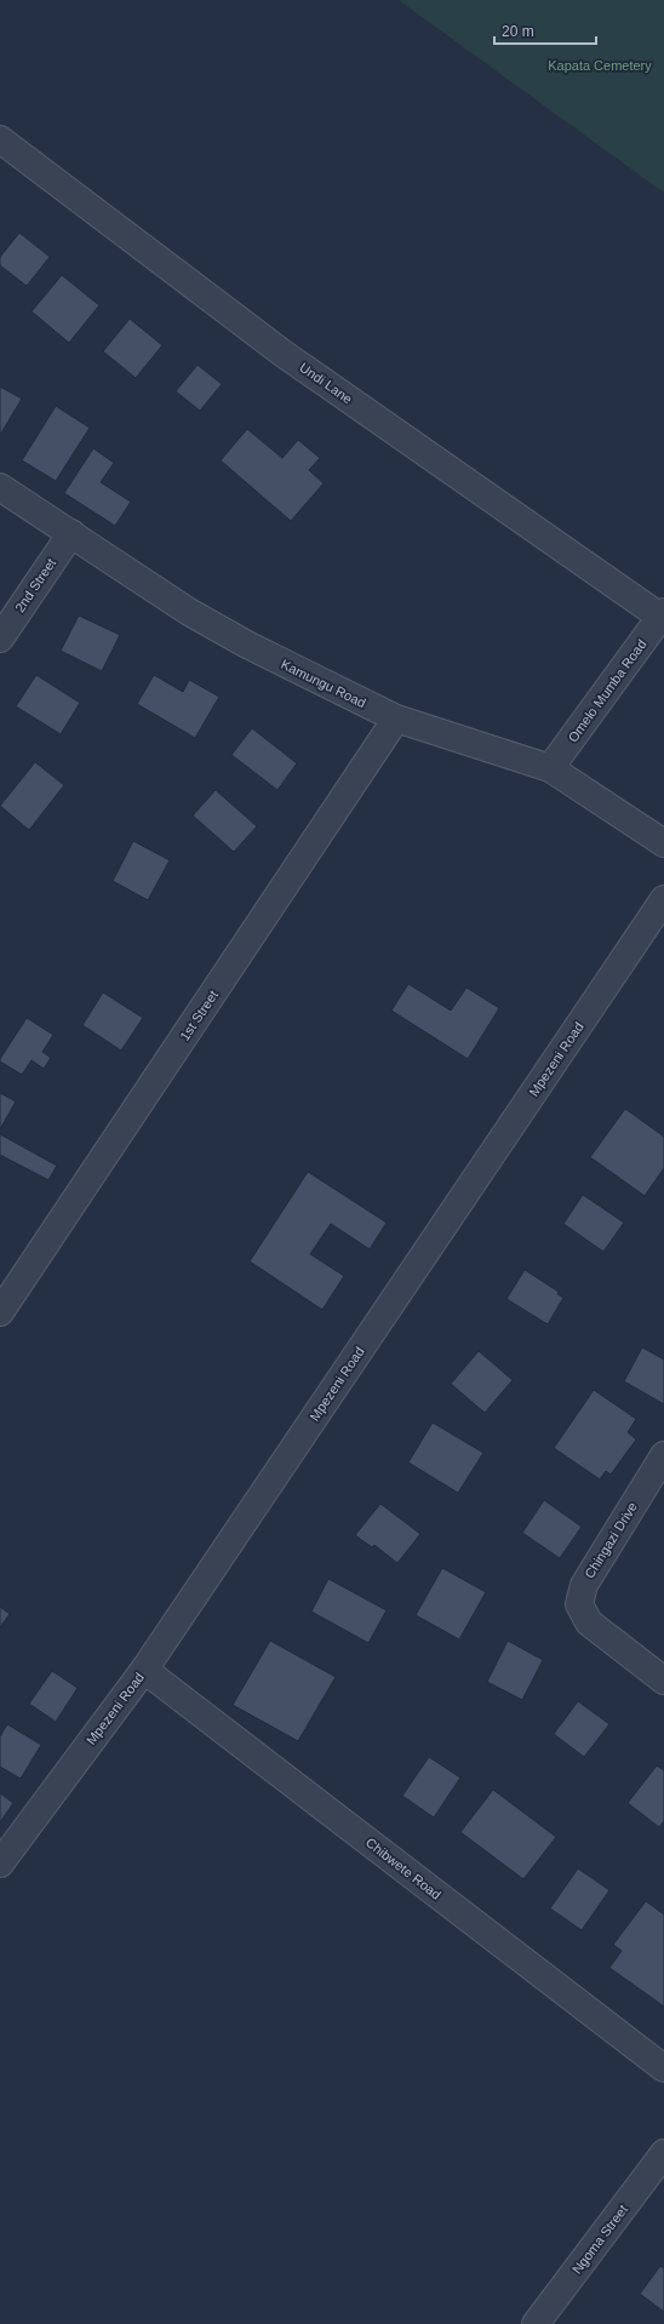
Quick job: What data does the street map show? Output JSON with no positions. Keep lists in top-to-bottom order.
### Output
{
  "streets": {
    "street": [
      "Undi Lane",
      "2nd Street",
      "Kamungu Road",
      "Omelo Mumba Road",
      "1st Street",
      "Mpezeni Road",
      "Chingazi Drive",
      "Chibwete Road",
      "Ngoma Street"
    ]
  },
  "crossings": [
    ["Undi Lane", "Omelo Mumba Road"],
    ["2nd Street", "Kamungu Road"],
    ["Kamungu Road", "Omelo Mumba Road"],
    ["Kamungu Road", "1st Street"],
    ["Mpezeni Road", "Chibwete Road"]
  ],
  "parks": ["Kapata Cemetery"],
  "scale_bar": "20 m"
}
